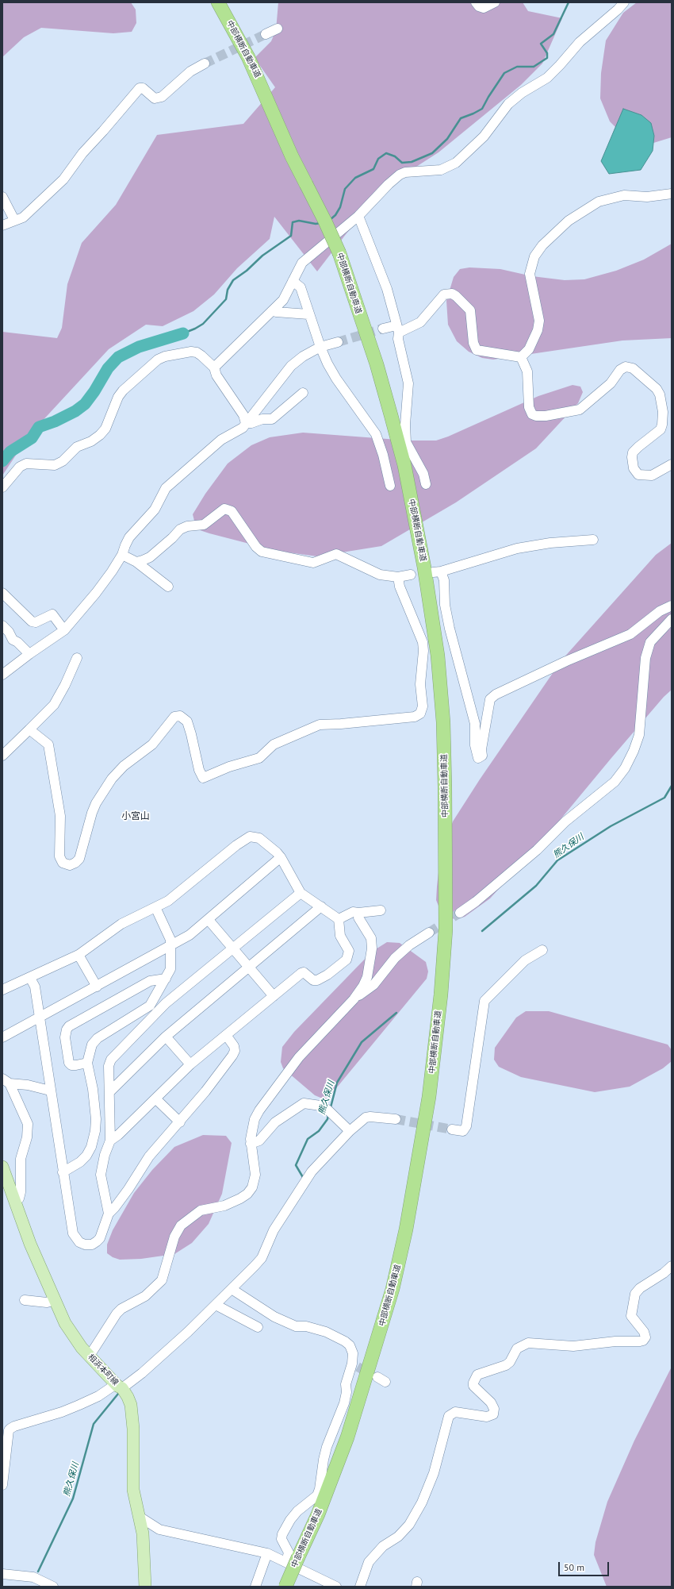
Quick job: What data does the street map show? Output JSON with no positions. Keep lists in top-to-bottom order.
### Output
{
  "streets": {
    "highway": ["中部横断自動車道"],
    "main road": ["相浜本町線"]
  },
  "districts": ["小宮山"],
  "water": ["熊久保川"],
  "scale_bar": "50 m"
}
